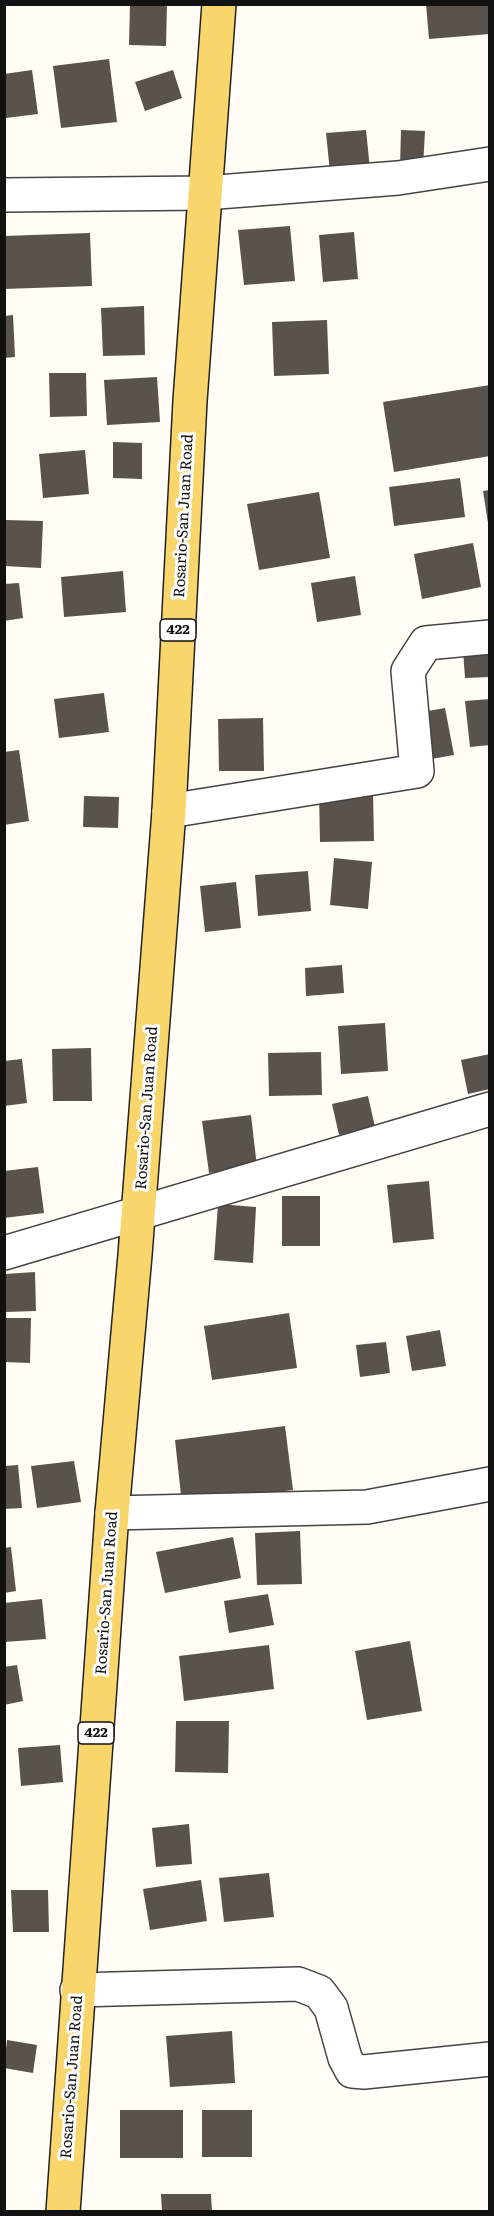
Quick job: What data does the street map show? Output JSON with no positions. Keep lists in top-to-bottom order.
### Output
{
  "streets": {
    "main road": ["Rosario-San Juan Road", "422"]
  }
}
